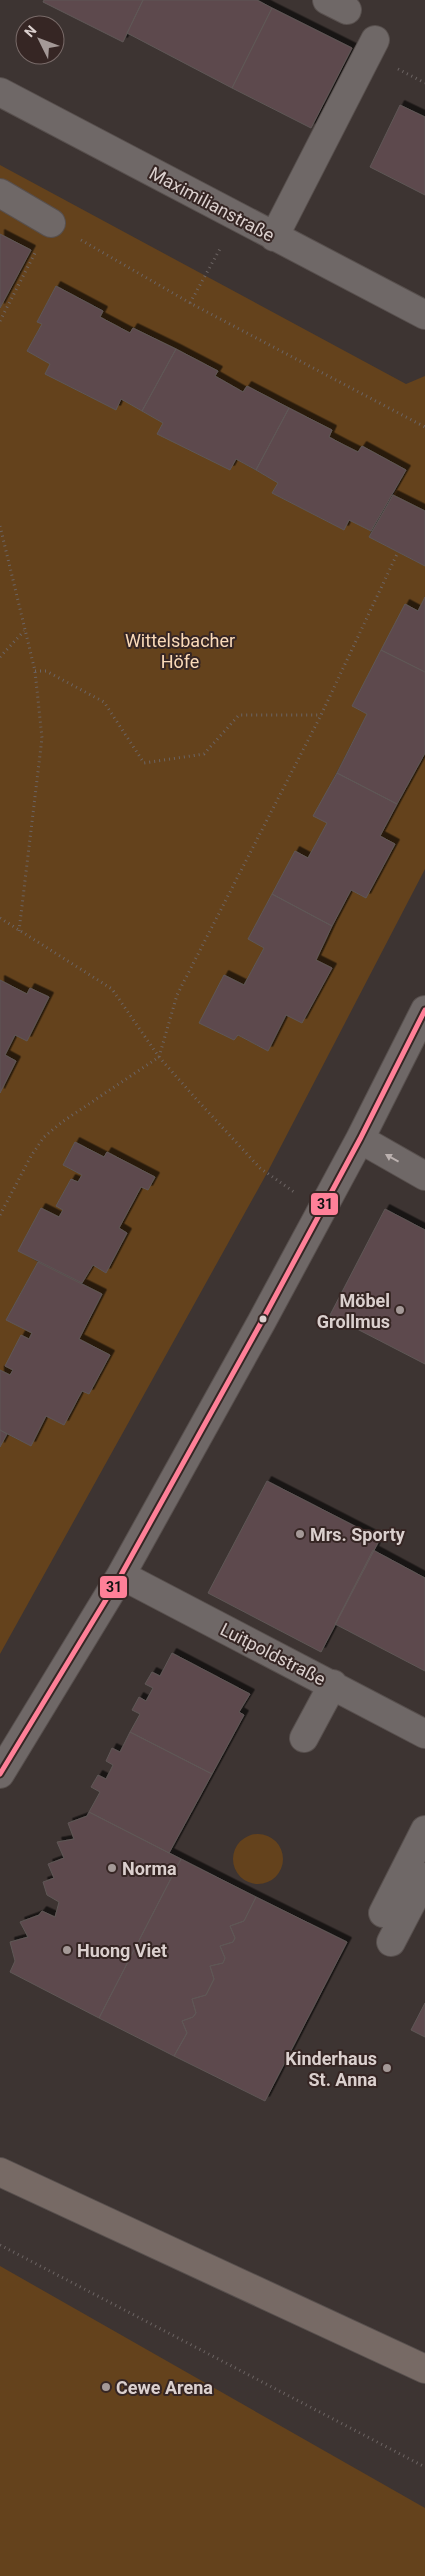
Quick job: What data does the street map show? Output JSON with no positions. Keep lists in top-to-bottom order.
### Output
{
  "streets": {
    "street": ["Maximilianstraße", "Luitpoldstraße"]
  },
  "parks": ["Wittelsbacher Höfe"],
  "places": [
    "Möbel Grollmus",
    "Mrs. Sporty",
    "Norma",
    "Huong Viet",
    "Kinderhaus St. Anna",
    "Cewe Arena"
  ],
  "lines": ["transit line 31"],
  "north": "top left"
}
